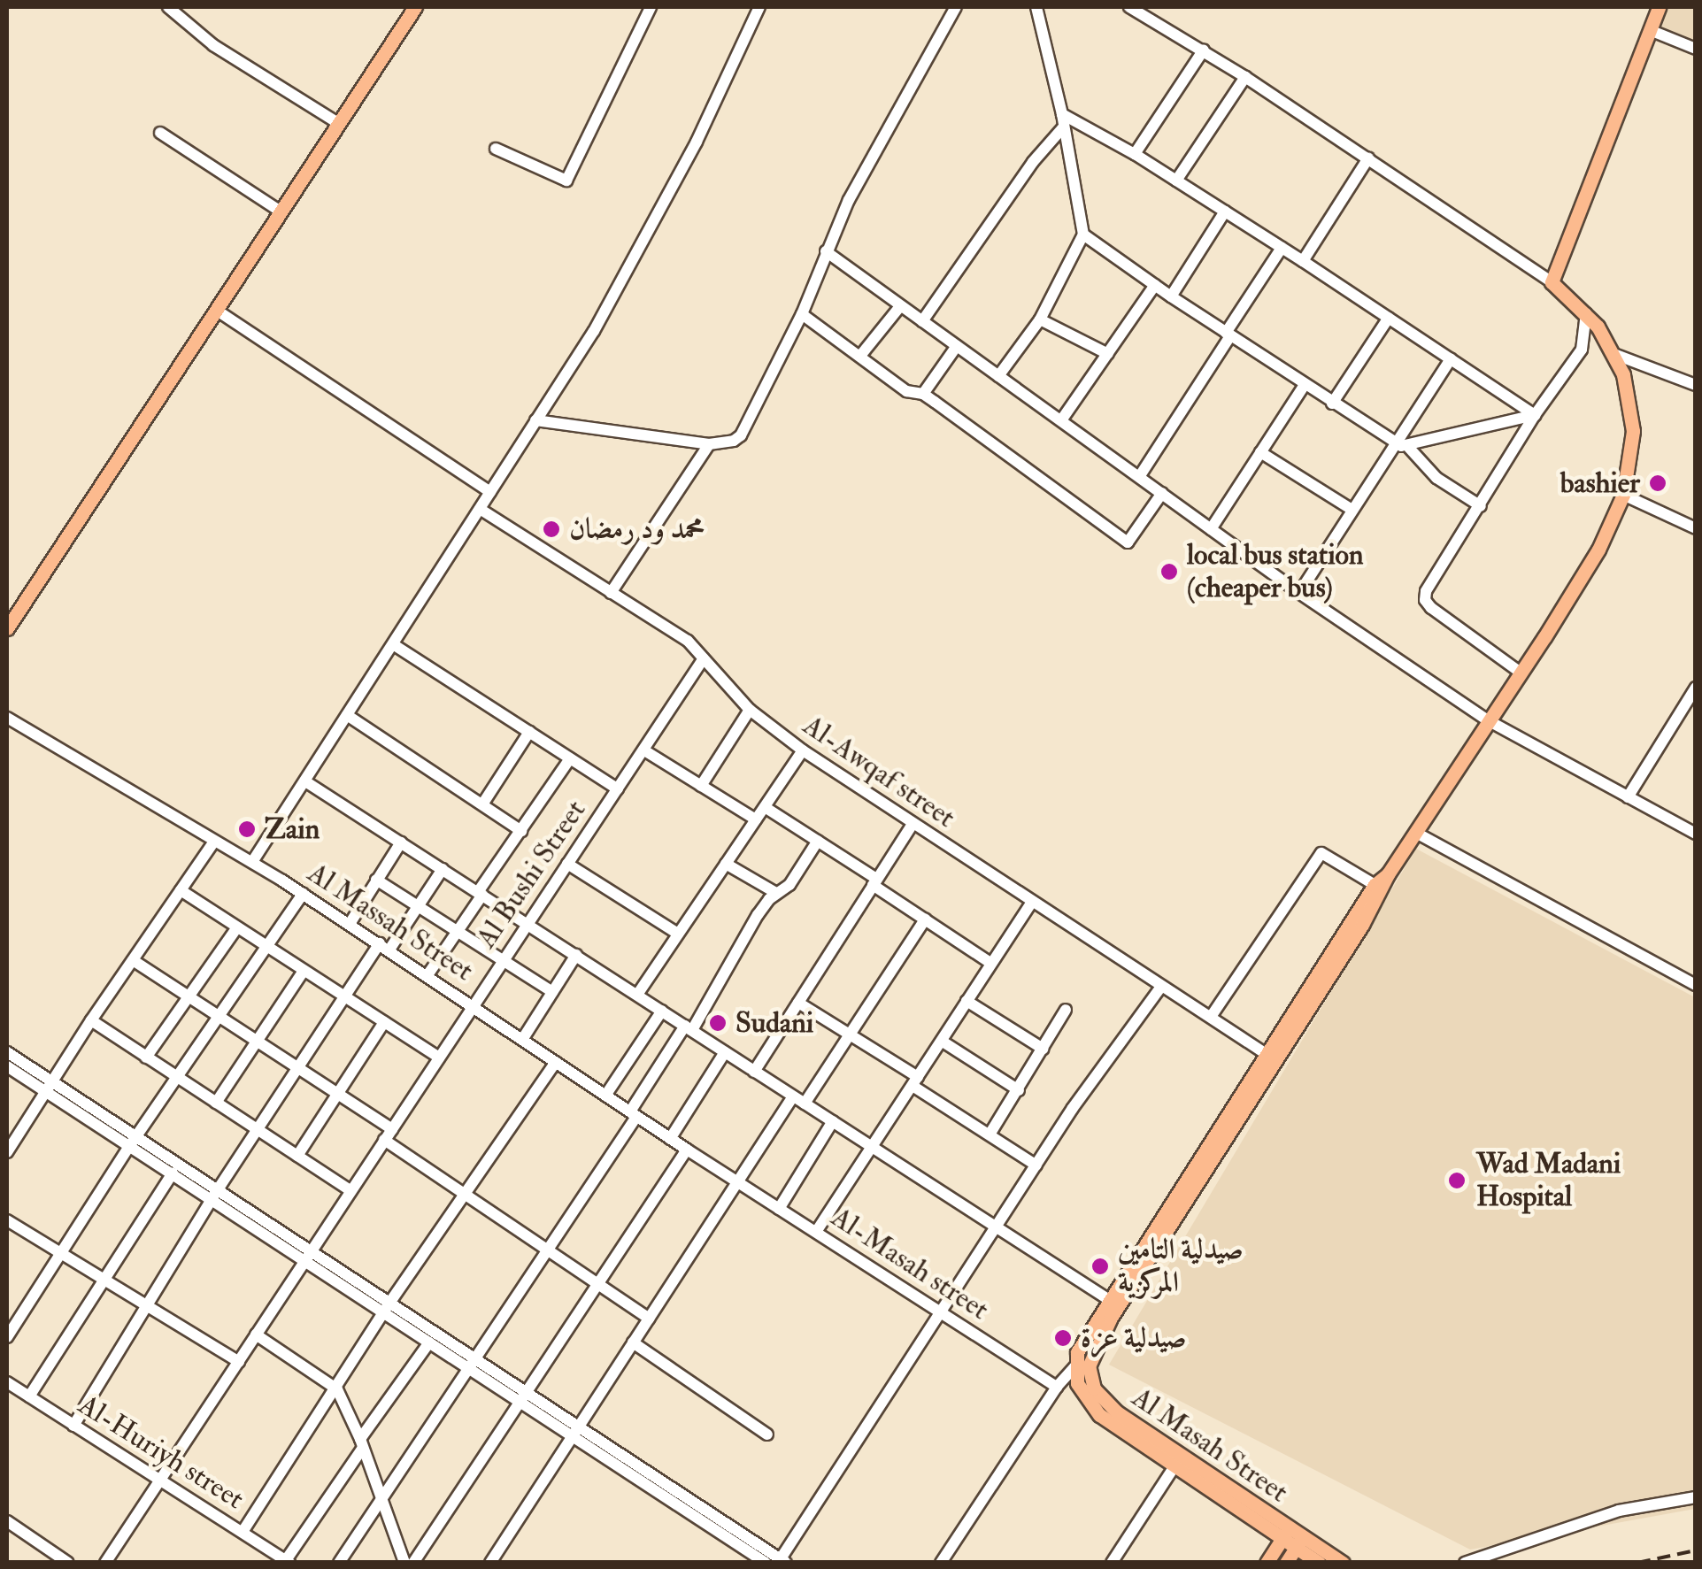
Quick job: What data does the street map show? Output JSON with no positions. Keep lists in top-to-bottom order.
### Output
{
  "streets": {
    "main road": ["Al Masah Street"],
    "street": [
      "Al-Awqaf street",
      "Al Bushi Street",
      "Al Massah Street",
      "Al-Masah street",
      "Al-Huriyh street"
    ]
  },
  "crossings": [
    ["Al-Awqaf street", "Al Bushi Street"],
    ["Al Bushi Street", "Al Massah Street"],
    ["Al Bushi Street", "Al-Huriyh street"],
    ["Al Massah Street", "Al-Masah street"]
  ],
  "places": [
    "bashier",
    "محمد ود رمضان",
    "local bus station (cheaper bus)",
    "Zain",
    "Sudani",
    "Wad Madani Hospital",
    "صيدلية التامين المركزية",
    "صيدلية عزة"
  ]
}
